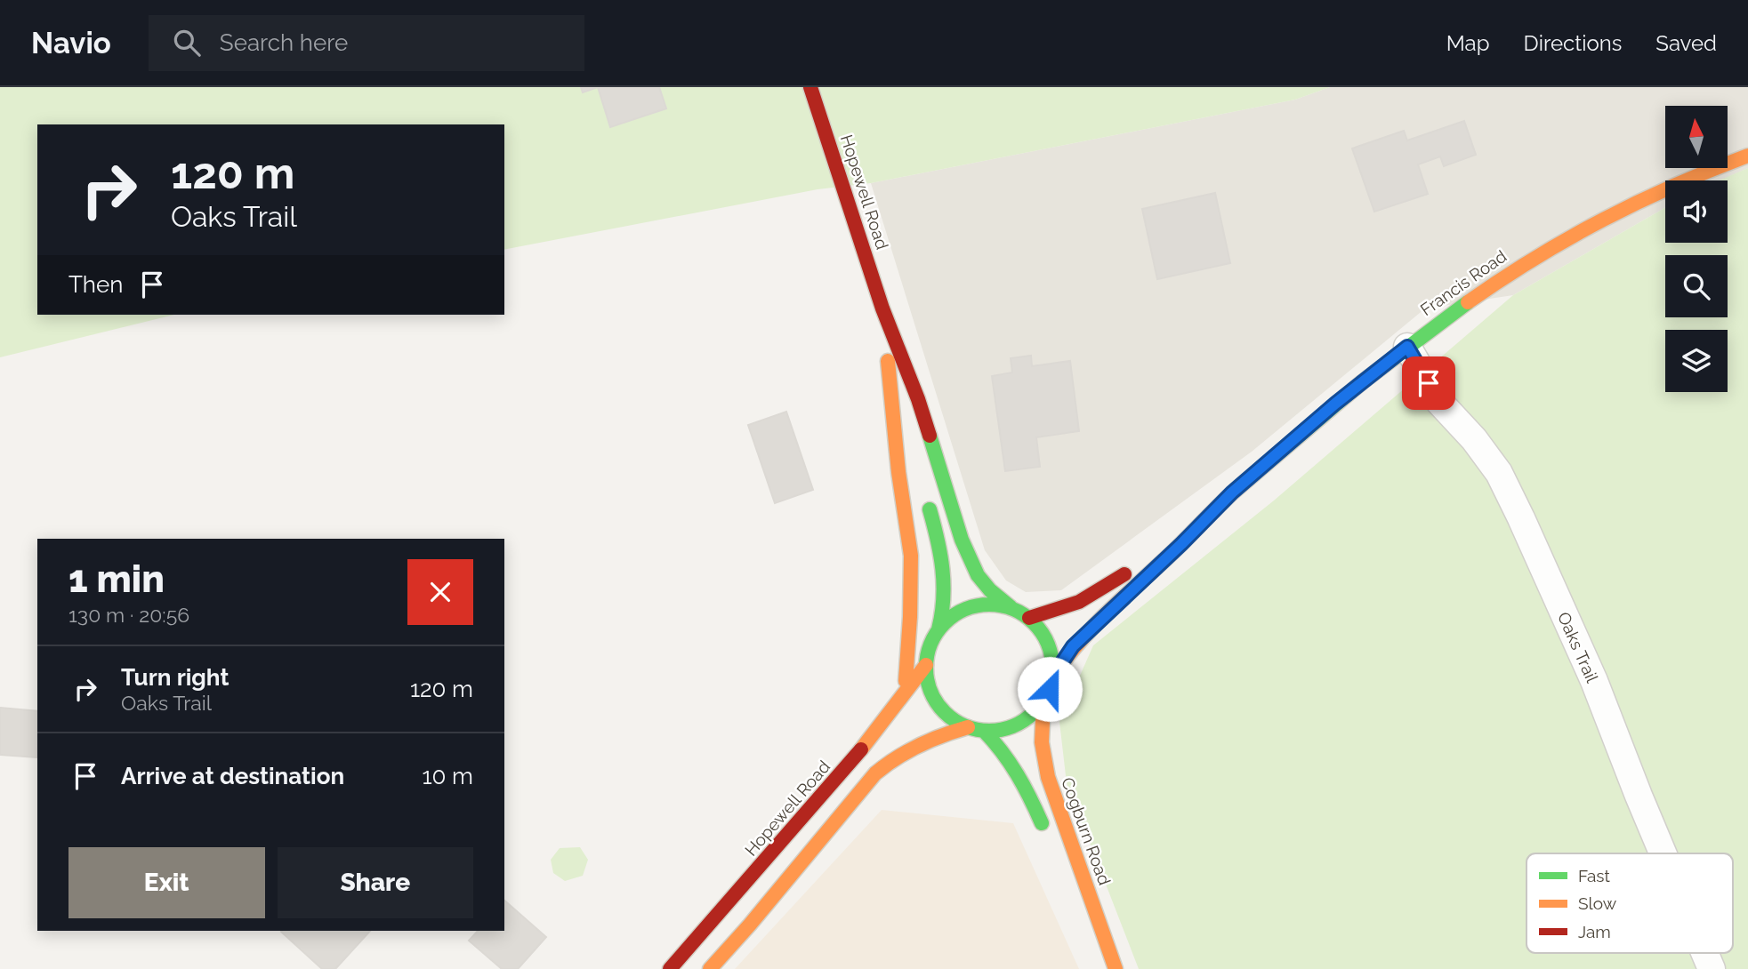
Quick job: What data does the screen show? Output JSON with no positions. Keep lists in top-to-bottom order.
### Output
{
  "streets": {
    "street": [
      "Hopewell Road",
      "Francis Road",
      "Oaks Trail",
      "Cogburn Road"
    ]
  },
  "crossings": [
    ["Hopewell Road", "Francis Road"],
    ["Hopewell Road", "Cogburn Road"],
    ["Francis Road", "Oaks Trail"],
    ["Francis Road", "Cogburn Road"]
  ],
  "legend": ["Fast", "Slow", "Jam"],
  "north": "top",
  "page": {
    "header": "Navio",
    "search": "Search here",
    "nav": ["Map", "Directions", "Saved"],
    "turn": ["120 m", "Oaks Trail"],
    "then": "Then",
    "heading": ["1 min", "130 m · 20:56"],
    "list": [
      {
        "name": "Turn right",
        "note": "Oaks Trail",
        "value": "120 m"
      },
      {
        "name": "Arrive at destination",
        "value": "10 m"
      }
    ],
    "buttons": ["Exit", "Share"]
  }
}
